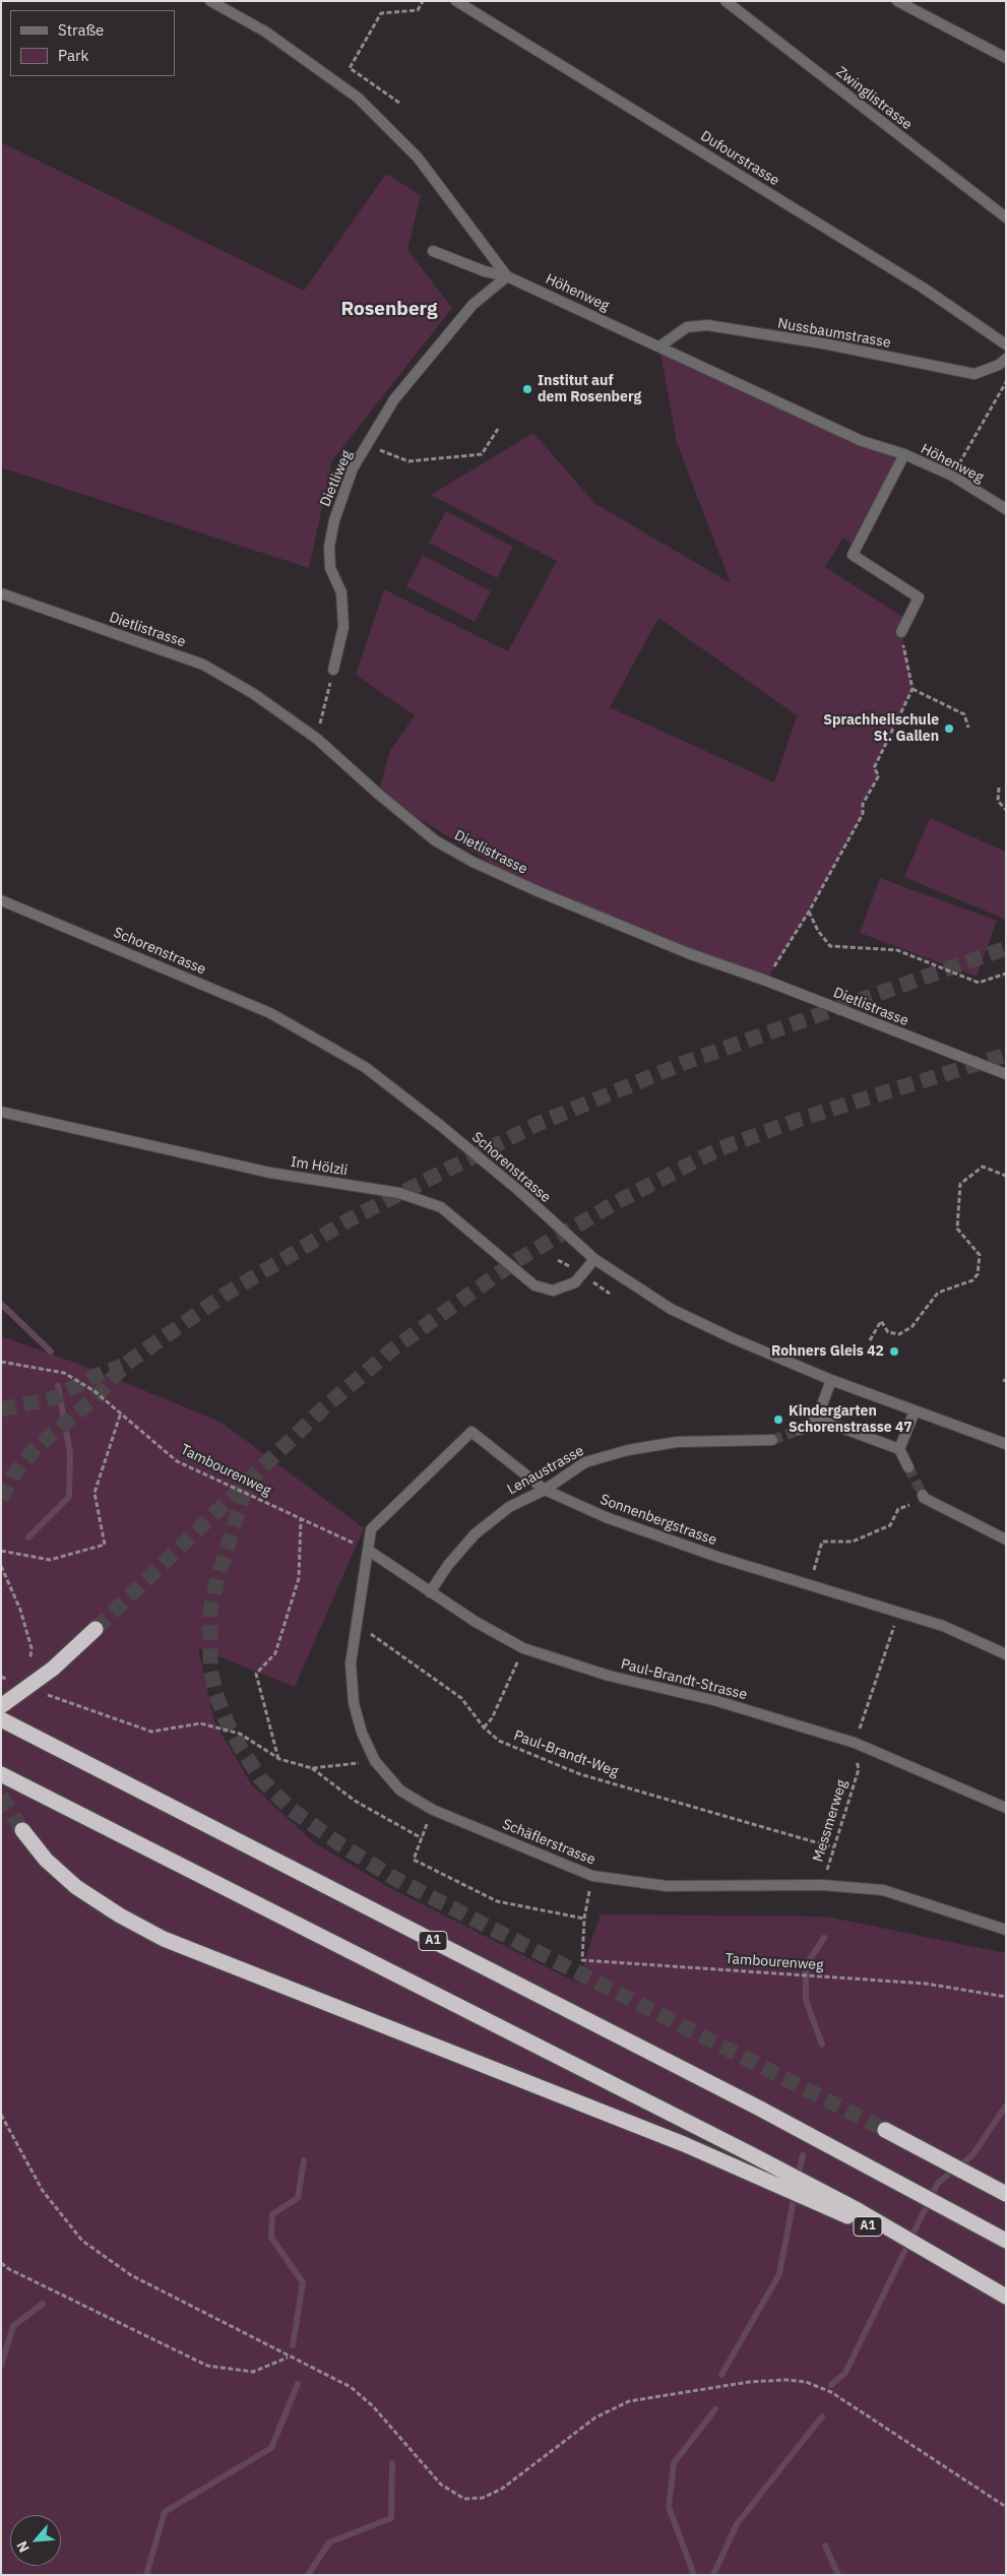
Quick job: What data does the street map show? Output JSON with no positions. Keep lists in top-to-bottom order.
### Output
{
  "streets": {
    "highway": ["A1"],
    "street": [
      "Zwinglistrasse",
      "Dufourstrasse",
      "Höhenweg",
      "Nussbaumstrasse",
      "Dietliweg",
      "Dietlistrasse",
      "Schorenstrasse",
      "Im Hölzli",
      "Lenaustrasse",
      "Sonnenbergstrasse",
      "Paul-Brandt-Strasse",
      "Schäflerstrasse"
    ],
    "path": ["Tambourenweg", "Paul-Brandt-Weg", "Messmerweg"]
  },
  "crossings": [
    ["Höhenweg", "Nussbaumstrasse"],
    ["Höhenweg", "Dietliweg"],
    ["Schorenstrasse", "Im Hölzli"],
    ["Tambourenweg", "Sonnenbergstrasse"],
    ["Tambourenweg", "Paul-Brandt-Strasse"],
    ["Tambourenweg", "Schäflerstrasse"],
    ["Lenaustrasse", "Sonnenbergstrasse"],
    ["Lenaustrasse", "Paul-Brandt-Strasse"],
    ["Sonnenbergstrasse", "Paul-Brandt-Strasse"],
    ["Sonnenbergstrasse", "Schäflerstrasse"],
    ["Paul-Brandt-Strasse", "Schäflerstrasse"],
    ["Paul-Brandt-Weg", "Messmerweg"],
    ["Paul-Brandt-Weg", "Schäflerstrasse"],
    ["Messmerweg", "Schäflerstrasse"]
  ],
  "districts": ["Rosenberg"],
  "places": [
    "Institut auf dem Rosenberg",
    "Sprachheilschule St. Gallen",
    "Rohners Gleis 42",
    "Kindergarten Schorenstrasse 47"
  ],
  "legend": ["Straße", "Park"],
  "north": "bottom left"
}
